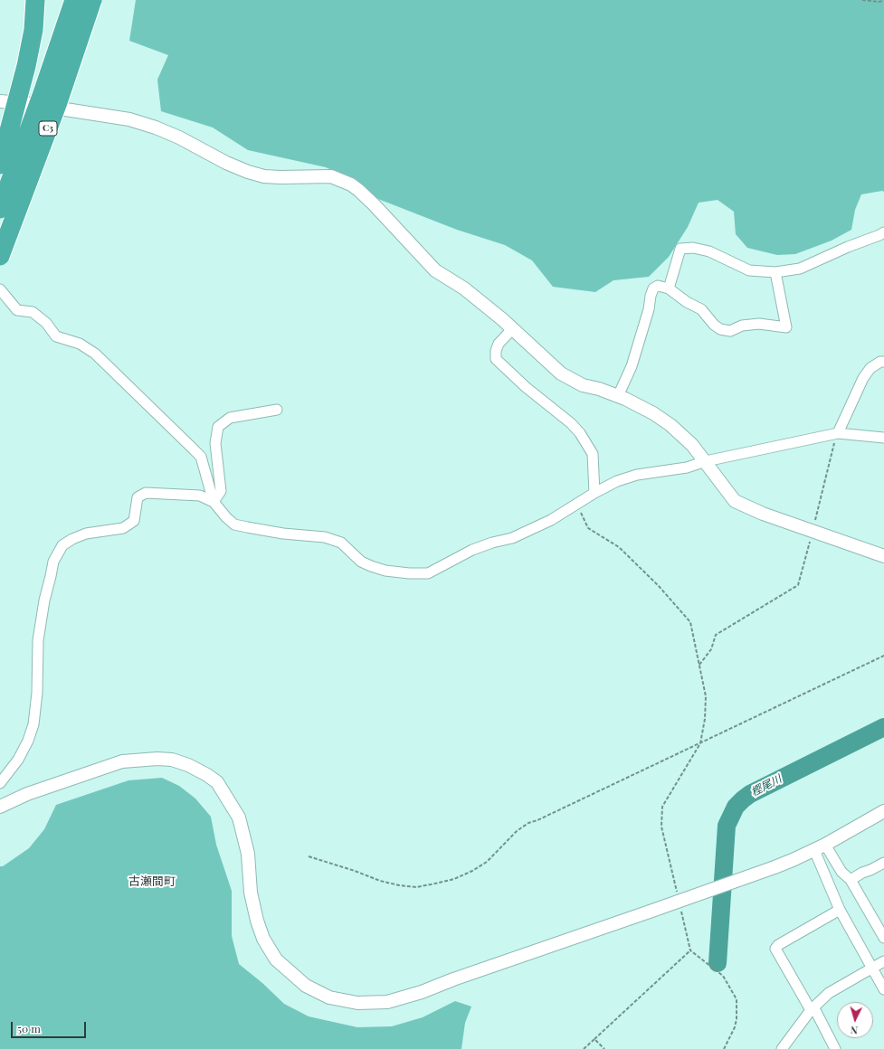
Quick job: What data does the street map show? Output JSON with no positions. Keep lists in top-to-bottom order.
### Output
{
  "streets": {
    "highway": ["C3"]
  },
  "districts": ["古瀬間町"],
  "water": ["樫尾川"],
  "scale_bar": "50 m",
  "north": "bottom"
}
